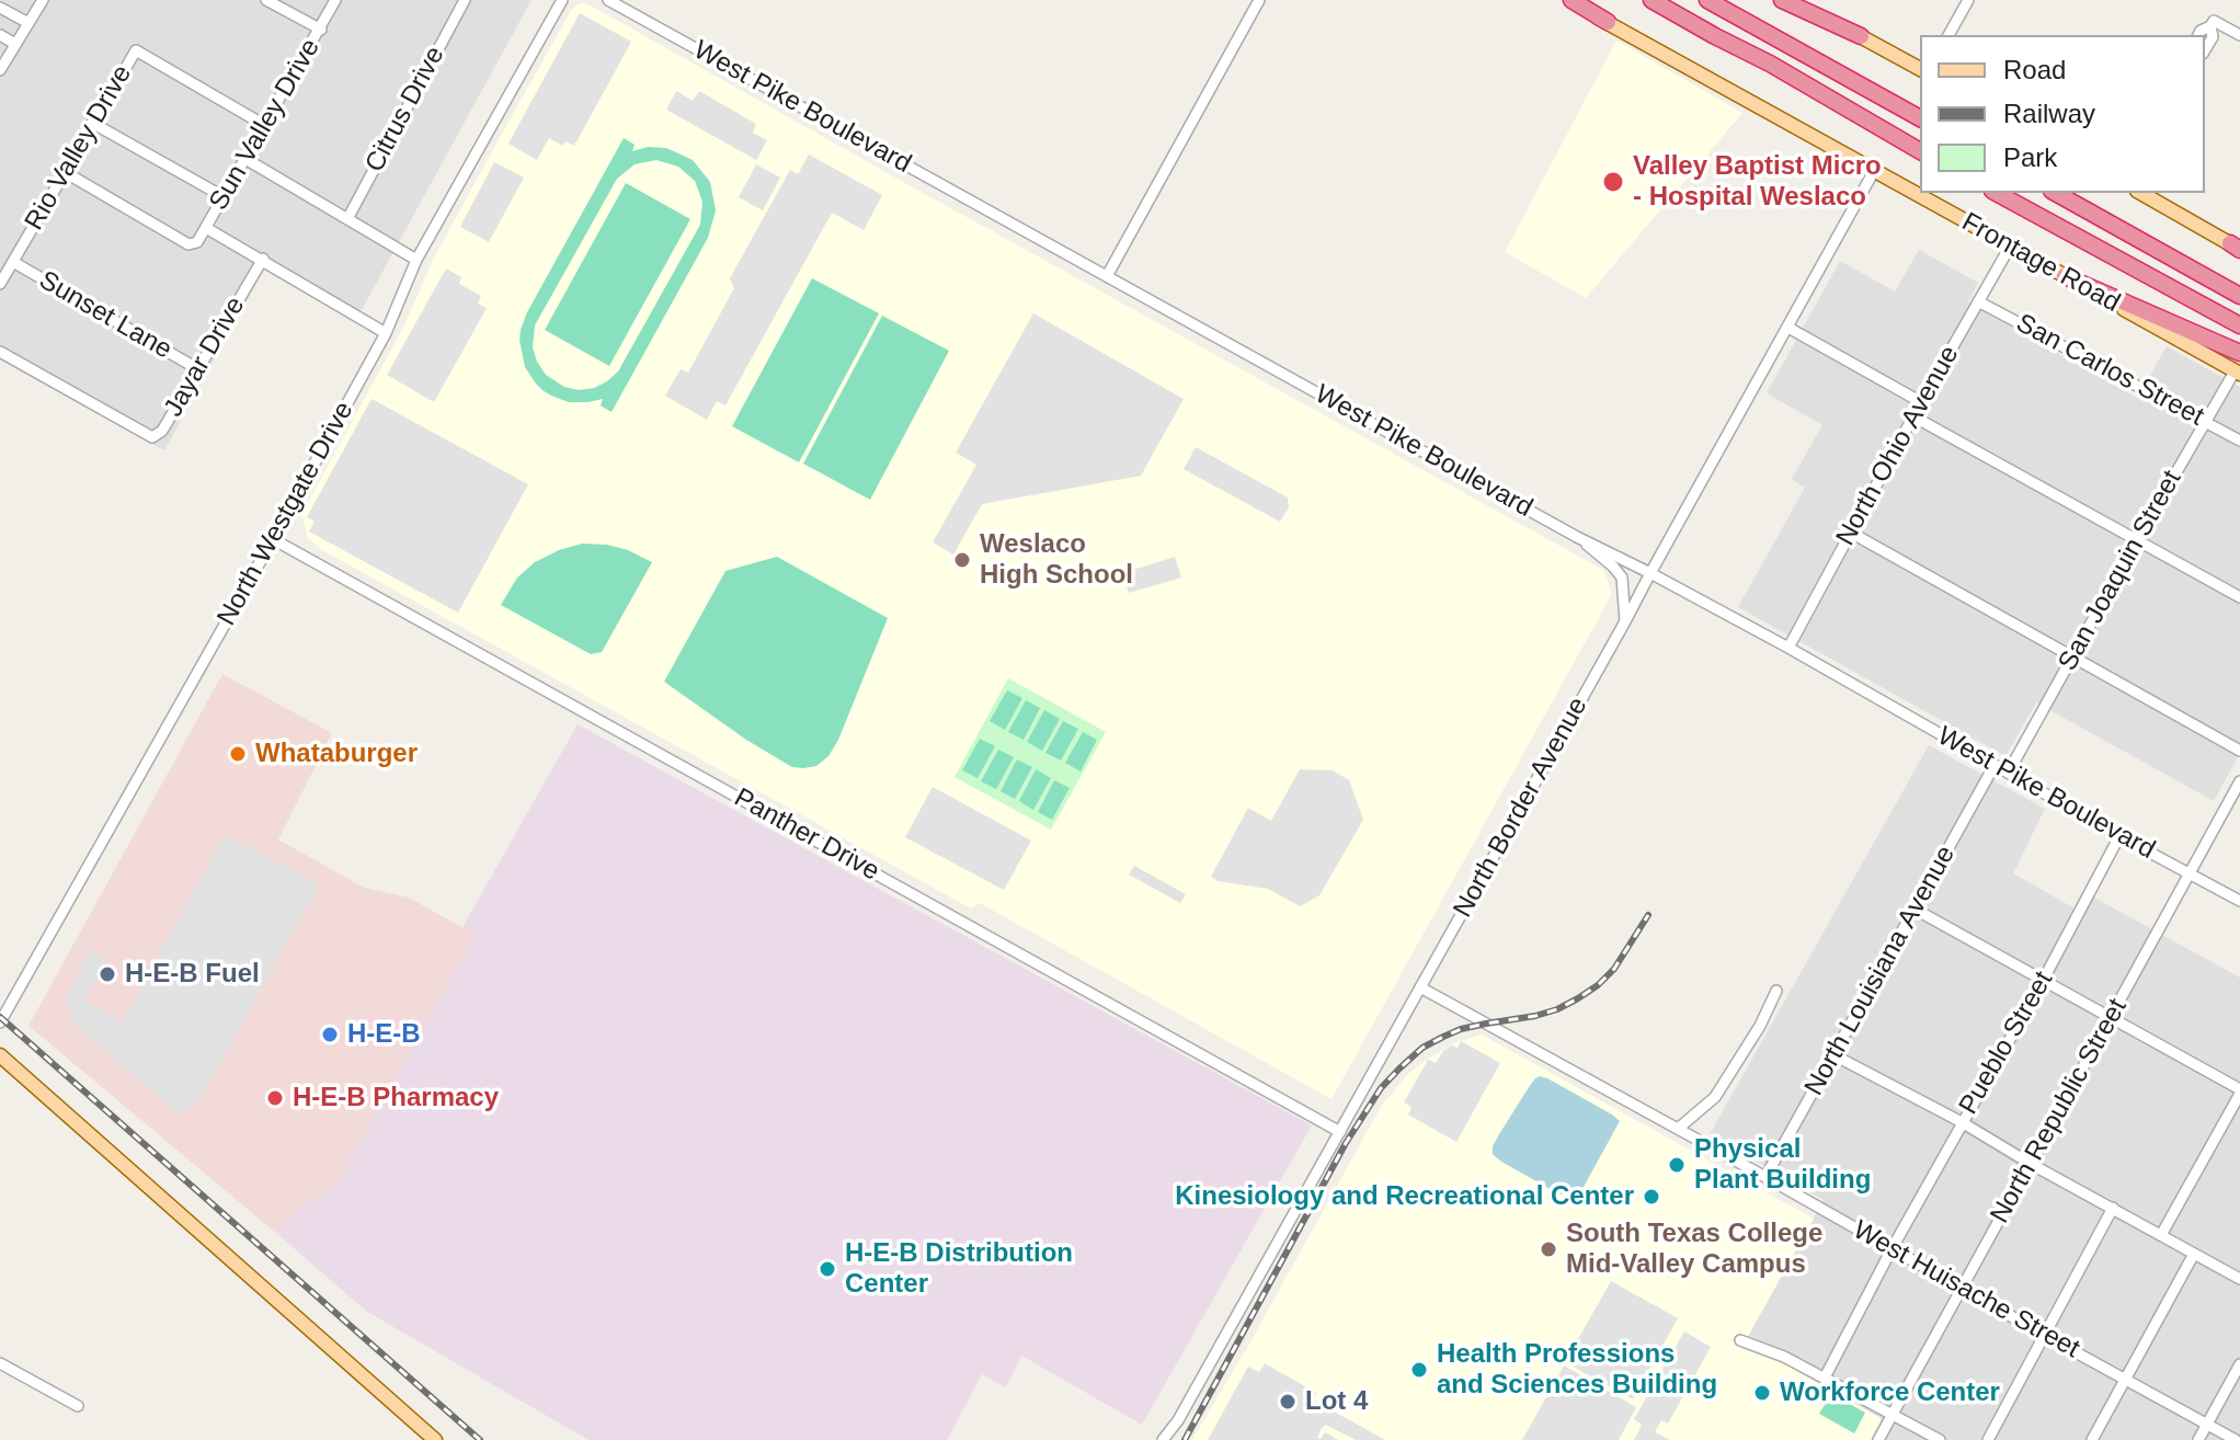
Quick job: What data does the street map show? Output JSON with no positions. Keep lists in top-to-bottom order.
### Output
{
  "streets": {
    "main road": ["Frontage Road"],
    "street": [
      "West Pike Boulevard",
      "Citrus Drive",
      "Sun Valley Drive",
      "Rio Valley Drive",
      "Sunset Lane",
      "Jayar Drive",
      "San Carlos Street",
      "North Ohio Avenue",
      "North Westgate Drive",
      "San Joaquin Street",
      "North Border Avenue",
      "Panther Drive",
      "North Louisiana Avenue",
      "Pueblo Street",
      "North Republic Street",
      "West Huisache Street"
    ]
  },
  "crossings": [
    ["West Pike Boulevard", "North Ohio Avenue"],
    ["West Pike Boulevard", "San Joaquin Street"],
    ["West Pike Boulevard", "North Border Avenue"],
    ["West Pike Boulevard", "North Louisiana Avenue"],
    ["West Pike Boulevard", "Pueblo Street"],
    ["West Pike Boulevard", "North Republic Street"],
    ["Sun Valley Drive", "Rio Valley Drive"],
    ["Rio Valley Drive", "Sunset Lane"],
    ["Frontage Road", "North Ohio Avenue"],
    ["Frontage Road", "San Joaquin Street"],
    ["Frontage Road", "North Border Avenue"],
    ["Sunset Lane", "Jayar Drive"],
    ["San Carlos Street", "North Ohio Avenue"],
    ["San Carlos Street", "San Joaquin Street"],
    ["North Westgate Drive", "Panther Drive"],
    ["North Border Avenue", "Panther Drive"],
    ["North Border Avenue", "West Huisache Street"],
    ["North Louisiana Avenue", "West Huisache Street"],
    ["Pueblo Street", "West Huisache Street"],
    ["North Republic Street", "West Huisache Street"]
  ],
  "places": [
    "Valley Baptist Micro - Hospital Weslaco",
    "Weslaco High School",
    "Whataburger",
    "H-E-B Fuel",
    "H-E-B",
    "H-E-B Pharmacy",
    "Physical Plant Building",
    "Kinesiology and Recreational Center",
    "South Texas College Mid-Valley Campus",
    "H-E-B Distribution Center",
    "Health Professions and Sciences Building",
    "Workforce Center",
    "Lot 4"
  ],
  "legend": ["Road", "Railway", "Park"]
}
